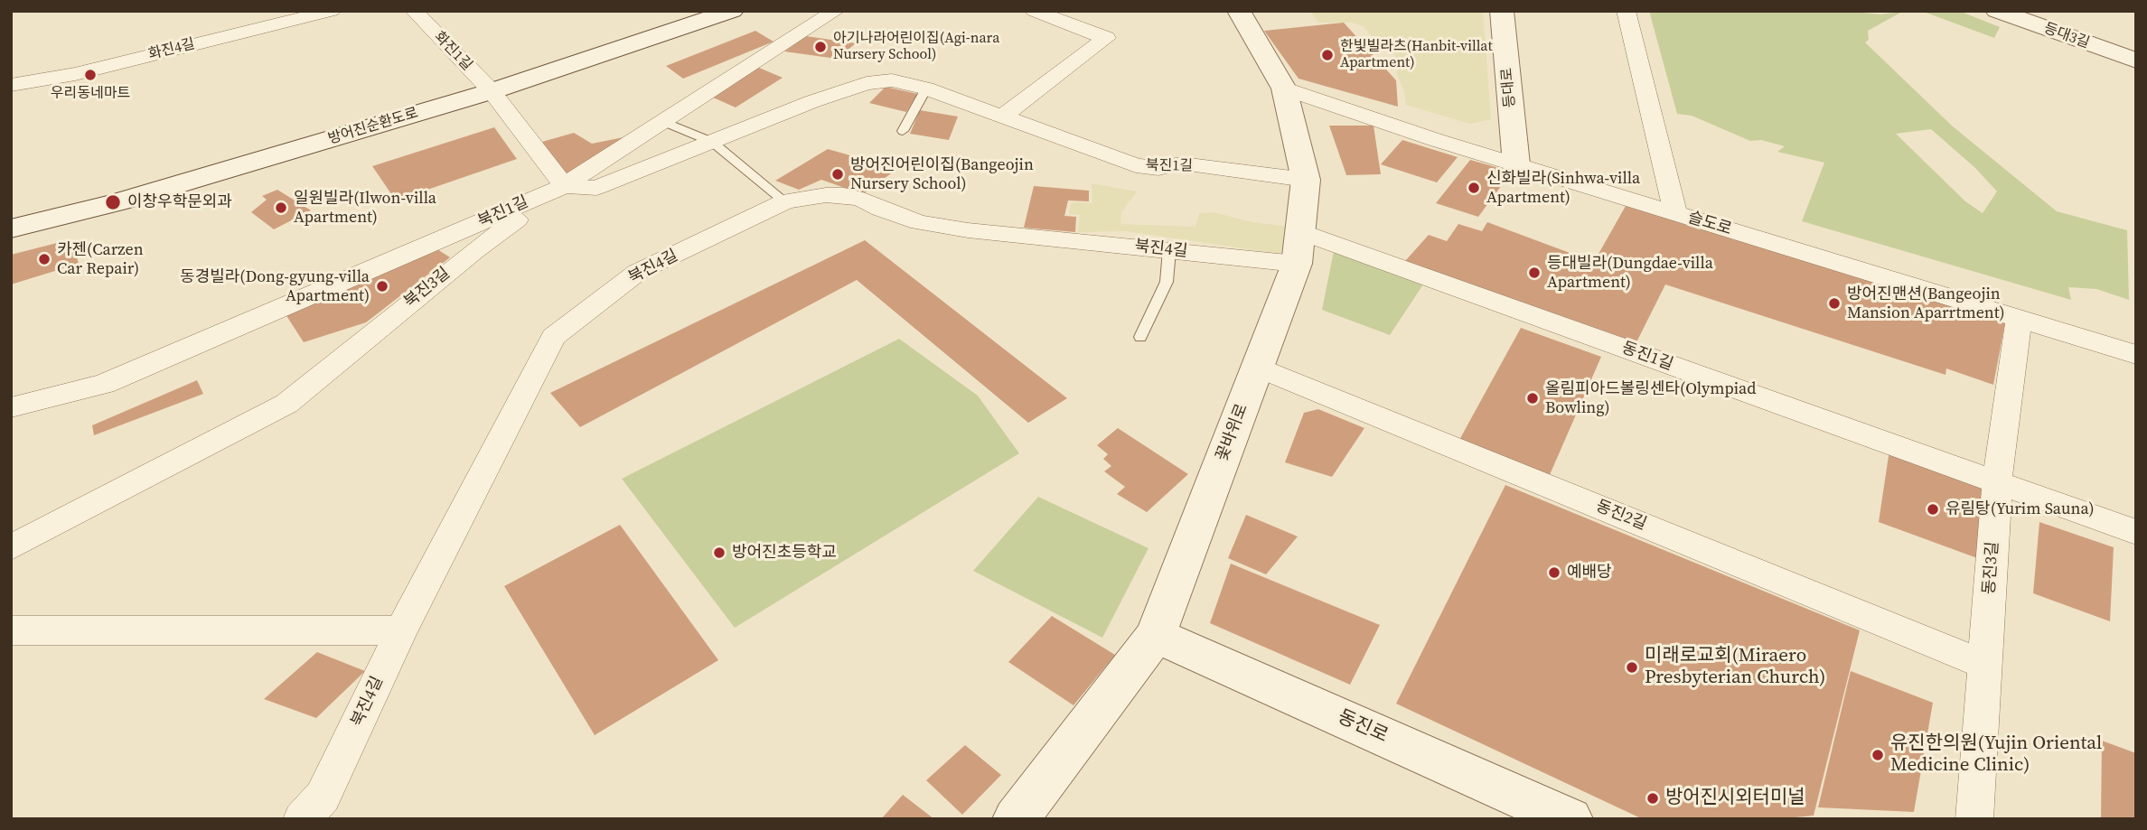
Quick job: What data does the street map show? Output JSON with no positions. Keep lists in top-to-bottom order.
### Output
{
  "streets": {
    "street": [
      "등대3길",
      "화진4길",
      "화진1길",
      "등대로",
      "방어진순환도로",
      "북진1길",
      "슬도로",
      "북진4길",
      "북진3길",
      "동진1길",
      "꽃바위로",
      "동진2길",
      "동진3길",
      "동진로"
    ]
  },
  "crossings": [
    ["화진1길", "방어진순환도로"],
    ["화진1길", "북진1길"],
    ["화진1길", "북진3길"],
    ["등대로", "슬도로"],
    ["북진1길", "북진3길"],
    ["북진1길", "꽃바위로"],
    ["슬도로", "꽃바위로"],
    ["슬도로", "동진3길"],
    ["북진4길", "동진1길"],
    ["북진4길", "꽃바위로"],
    ["동진1길", "꽃바위로"],
    ["동진1길", "동진3길"],
    ["꽃바위로", "동진2길"],
    ["꽃바위로", "동진로"],
    ["동진2길", "동진3길"]
  ],
  "places": [
    "아기나라어린이집(Agi-nara Nursery School)",
    "한빛빌라츠(Hanbit-villat Apartment)",
    "우리동네마트",
    "방어진어린이집(Bangeojin Nursery School)",
    "신화빌라(Sinhwa-villa Apartment)",
    "이창우학문외과",
    "일원빌라(Ilwon-villa Apartment)",
    "카젠(Carzen Car Repair)",
    "등대빌라(Dungdae-villa Apartment)",
    "동경빌라(Dong-gyung-villa Apartment)",
    "방어진맨션(Bangeojin Mansion Aparrtment)",
    "올림피아드볼링센타(Olympiad Bowling)",
    "유림탕(Yurim Sauna)",
    "방어진초등학교",
    "예배당",
    "미래로교회(Miraero Presbyterian Church)",
    "유진한의원(Yujin Oriental Medicine Clinic)",
    "방어진시외터미널"
  ]
}
